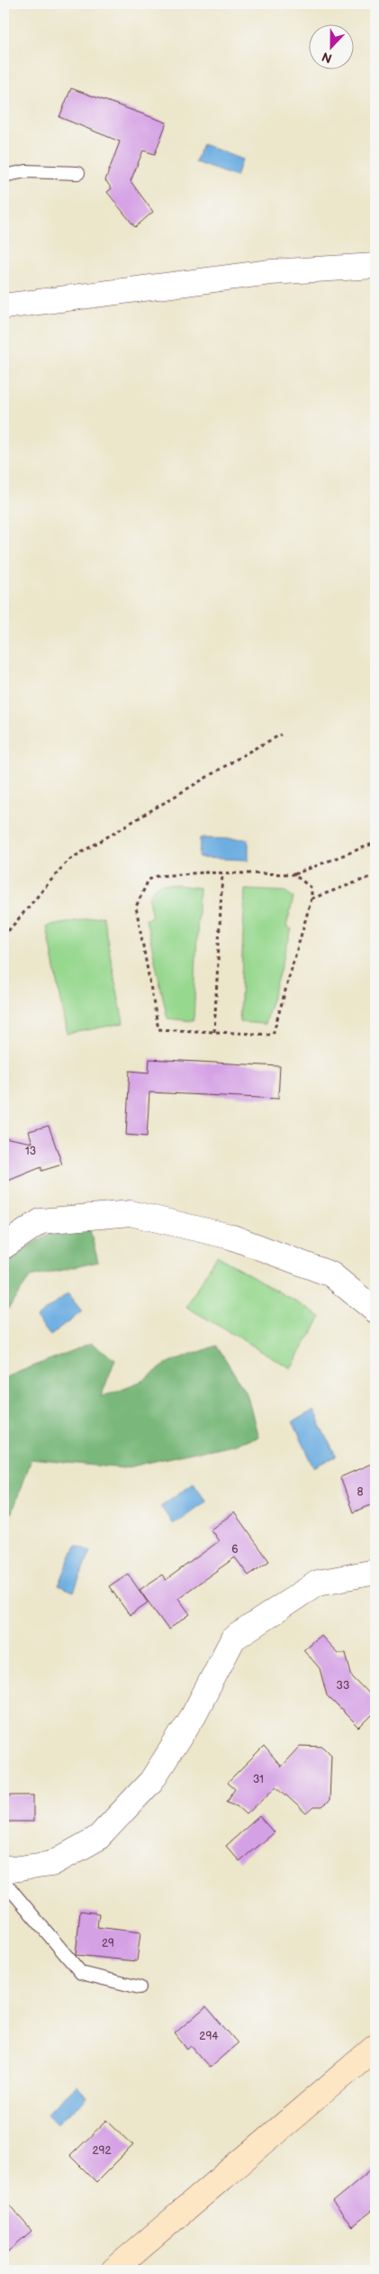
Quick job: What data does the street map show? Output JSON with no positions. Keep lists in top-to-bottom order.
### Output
{
  "house_numbers": [
    "13",
    "8",
    "6",
    "33",
    "31",
    "29",
    "294",
    "292"
  ],
  "north": "bottom"
}
